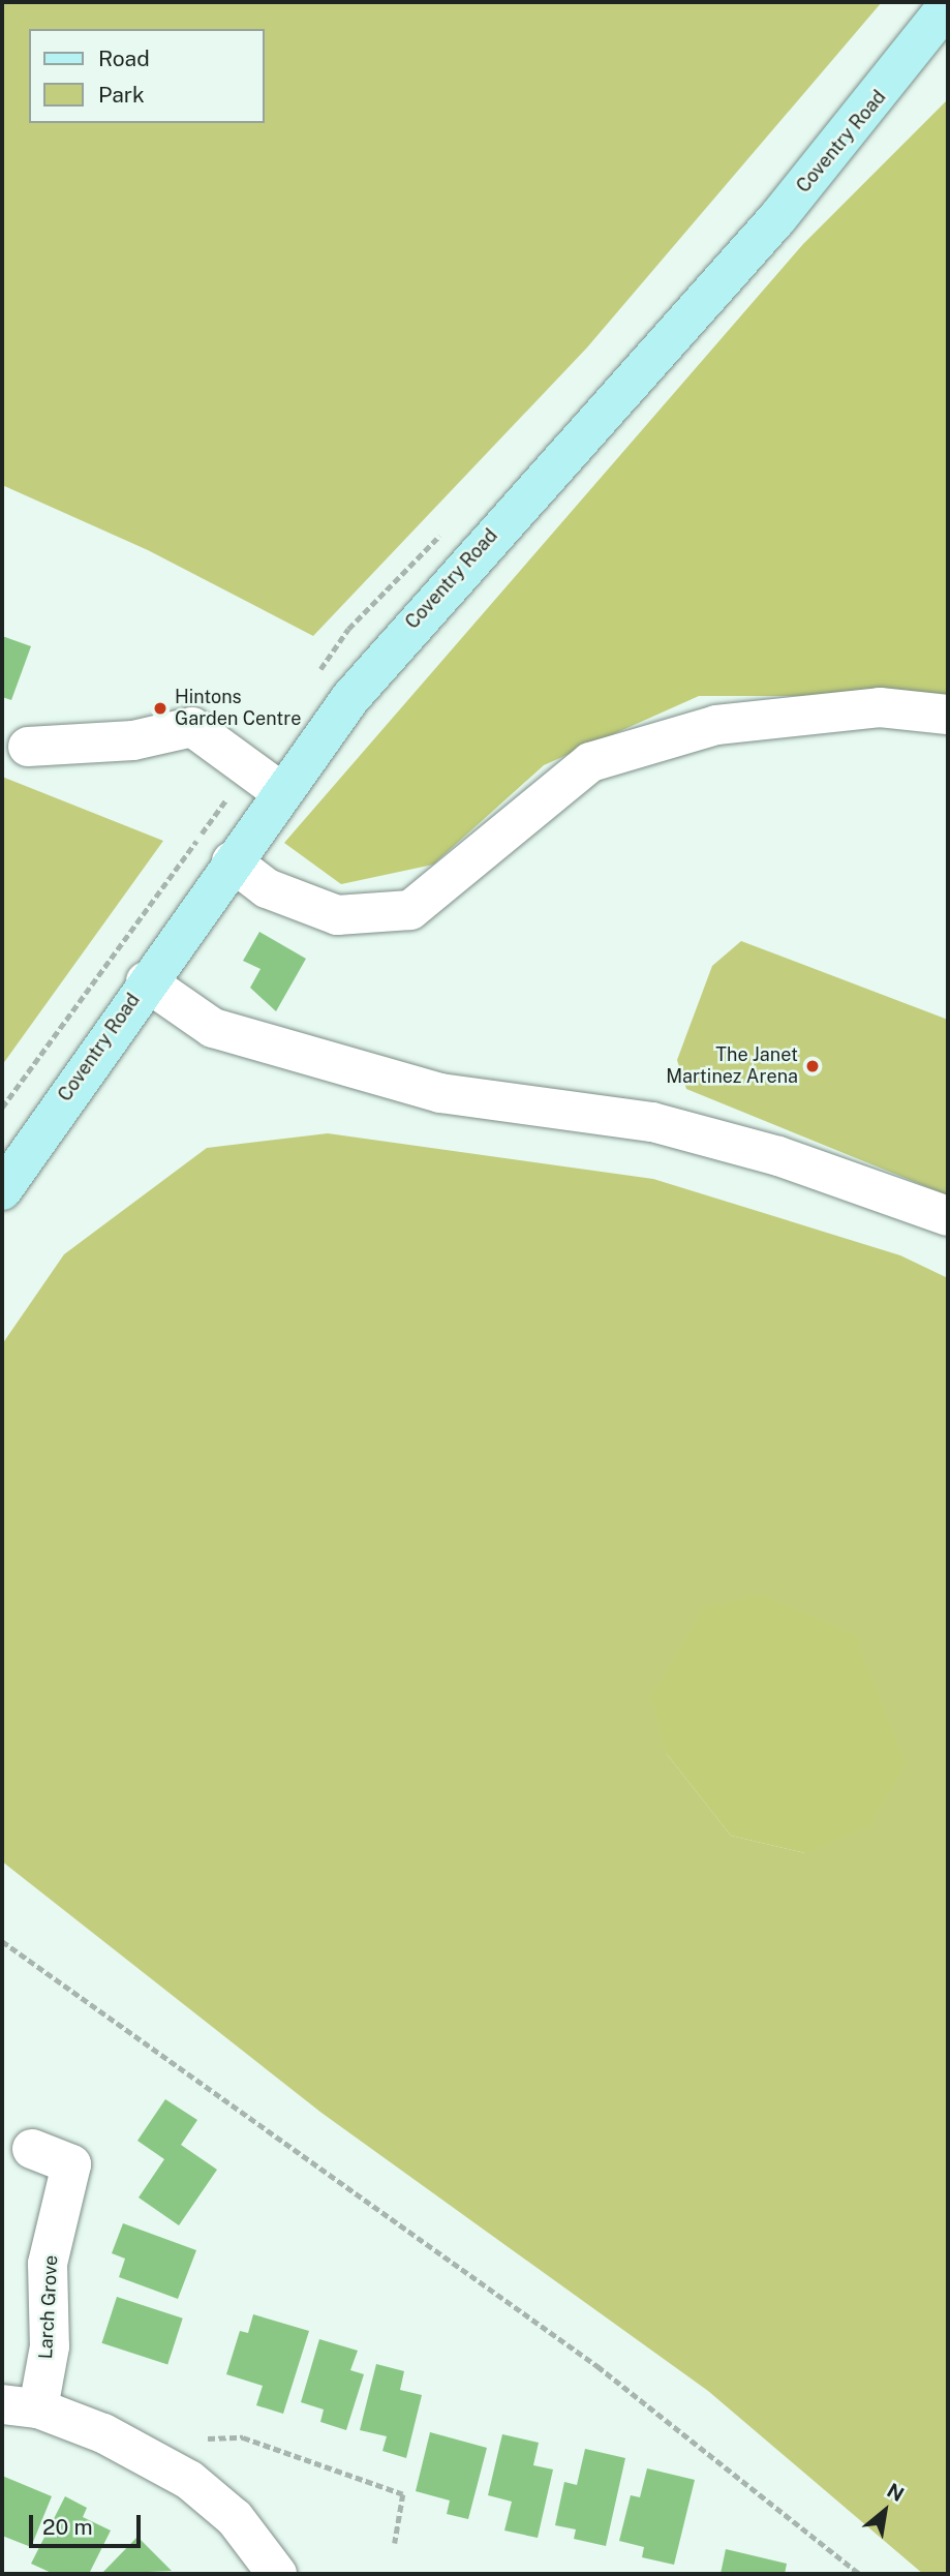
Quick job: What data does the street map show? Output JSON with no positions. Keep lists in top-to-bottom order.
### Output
{
  "streets": {
    "main road": ["Coventry Road"],
    "street": ["Larch Grove"]
  },
  "places": ["Hintons Garden Centre", "The Janet Martinez Arena"],
  "legend": ["Road", "Park"],
  "scale_bar": "20 m",
  "north": "top right"
}
